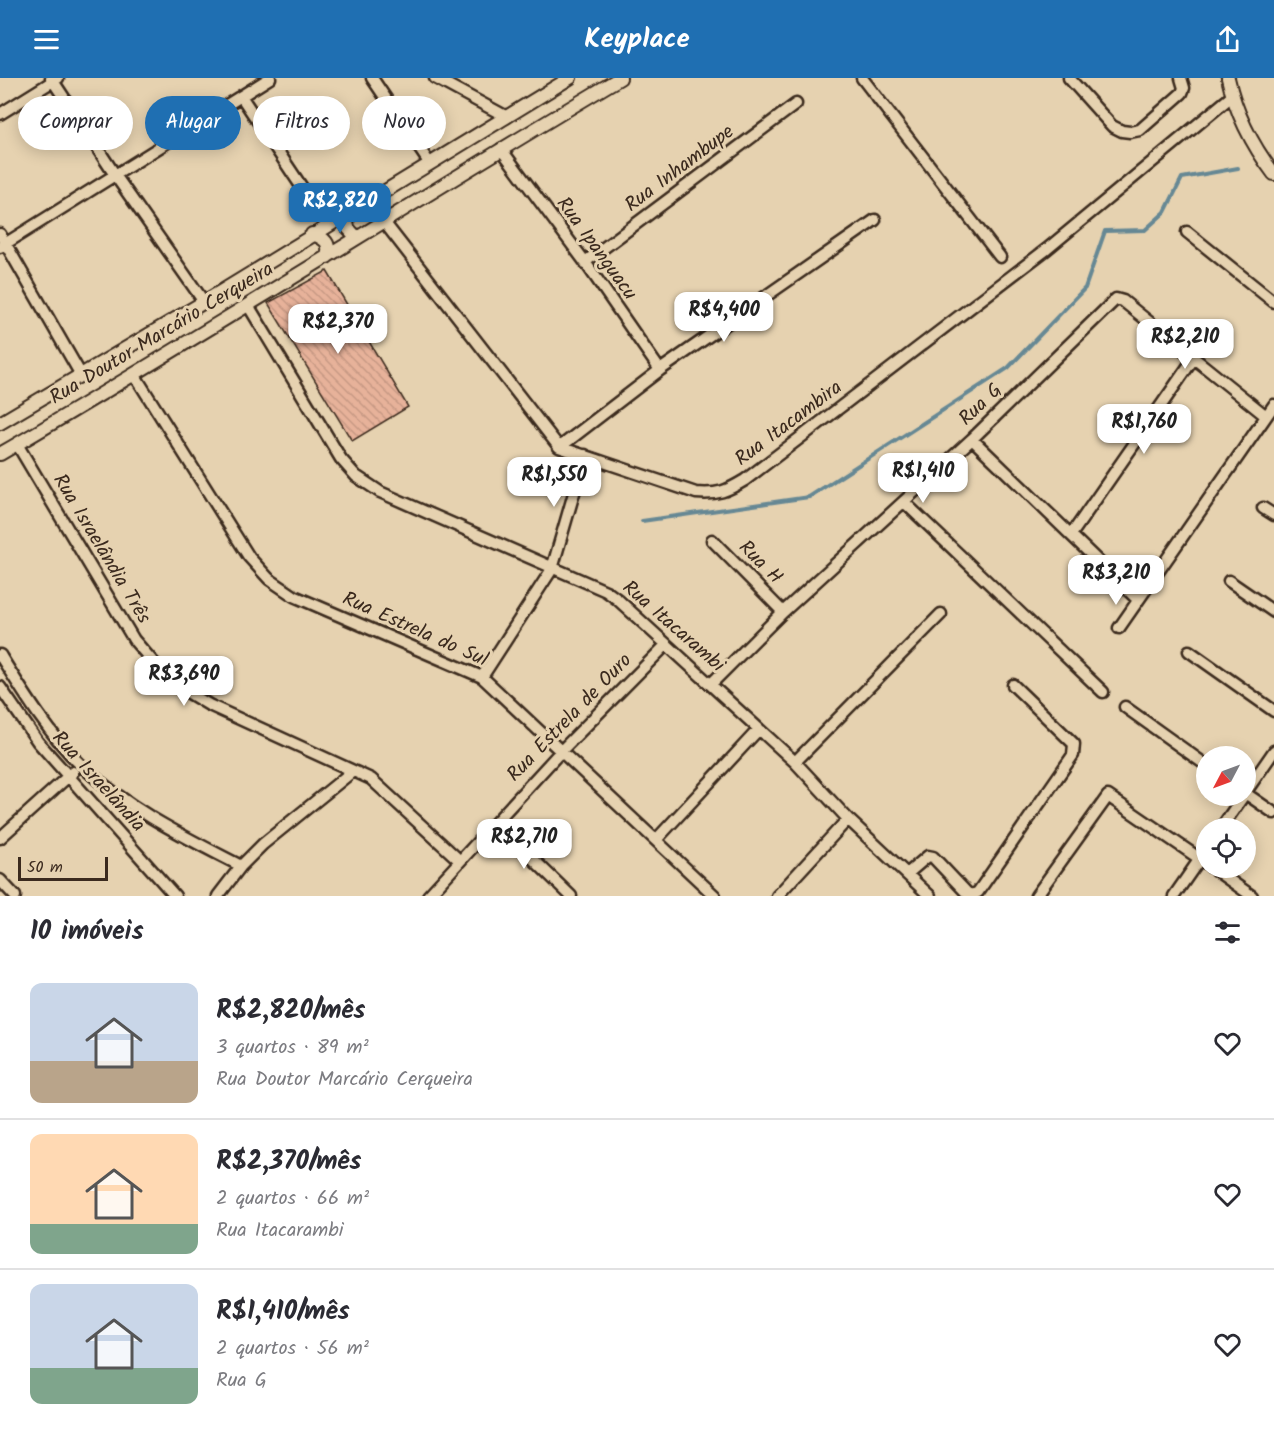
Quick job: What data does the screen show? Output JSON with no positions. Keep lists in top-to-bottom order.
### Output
{
  "streets": {
    "street": [
      "Rua Inhambupe",
      "Rua Ipanguacu",
      "Rua Doutor Marcário Cerqueira",
      "Rua G",
      "Rua Itacambira",
      "Rua Israelândia Três",
      "Rua H",
      "Rua Itacarambi",
      "Rua Estrela do Sul",
      "Rua Estrela de Ouro",
      "Rua Israelândia"
    ]
  },
  "crossings": [
    ["Rua Inhambupe", "Rua Ipanguacu"],
    ["Rua Ipanguacu", "Rua Doutor Marcário Cerqueira"],
    ["Rua Doutor Marcário Cerqueira", "Rua Israelândia Três"],
    ["Rua Doutor Marcário Cerqueira", "Rua Itacarambi"],
    ["Rua Doutor Marcário Cerqueira", "Rua Estrela do Sul"],
    ["Rua G", "Rua H"],
    ["Rua G", "Rua Itacarambi"],
    ["Rua Israelândia Três", "Rua Estrela de Ouro"],
    ["Rua Itacarambi", "Rua Estrela de Ouro"],
    ["Rua Estrela do Sul", "Rua Estrela de Ouro"]
  ],
  "scale_bar": "50 m",
  "north": "bottom left",
  "page": {
    "header": "Keyplace",
    "chip": [
      "Comprar",
      "Alugar",
      "Filtros",
      "Novo"
    ],
    "price": [
      "R$2,820",
      "R$4,400",
      "R$2,370",
      "R$2,210",
      "R$1,760",
      "R$1,410",
      "R$1,550",
      "R$3,210",
      "R$3,690",
      "R$2,710"
    ],
    "scale": "50 m",
    "heading": "10 imóveis",
    "list": [
      {
        "name": "R$2,820/mês",
        "note": "3 quartos · 89 m² · Rua Doutor Marcário Cerqueira"
      },
      {
        "name": "R$2,370/mês",
        "note": "2 quartos · 66 m² · Rua Itacarambi"
      },
      {
        "name": "R$1,410/mês",
        "note": "2 quartos · 56 m² · Rua G"
      }
    ]
  }
}
